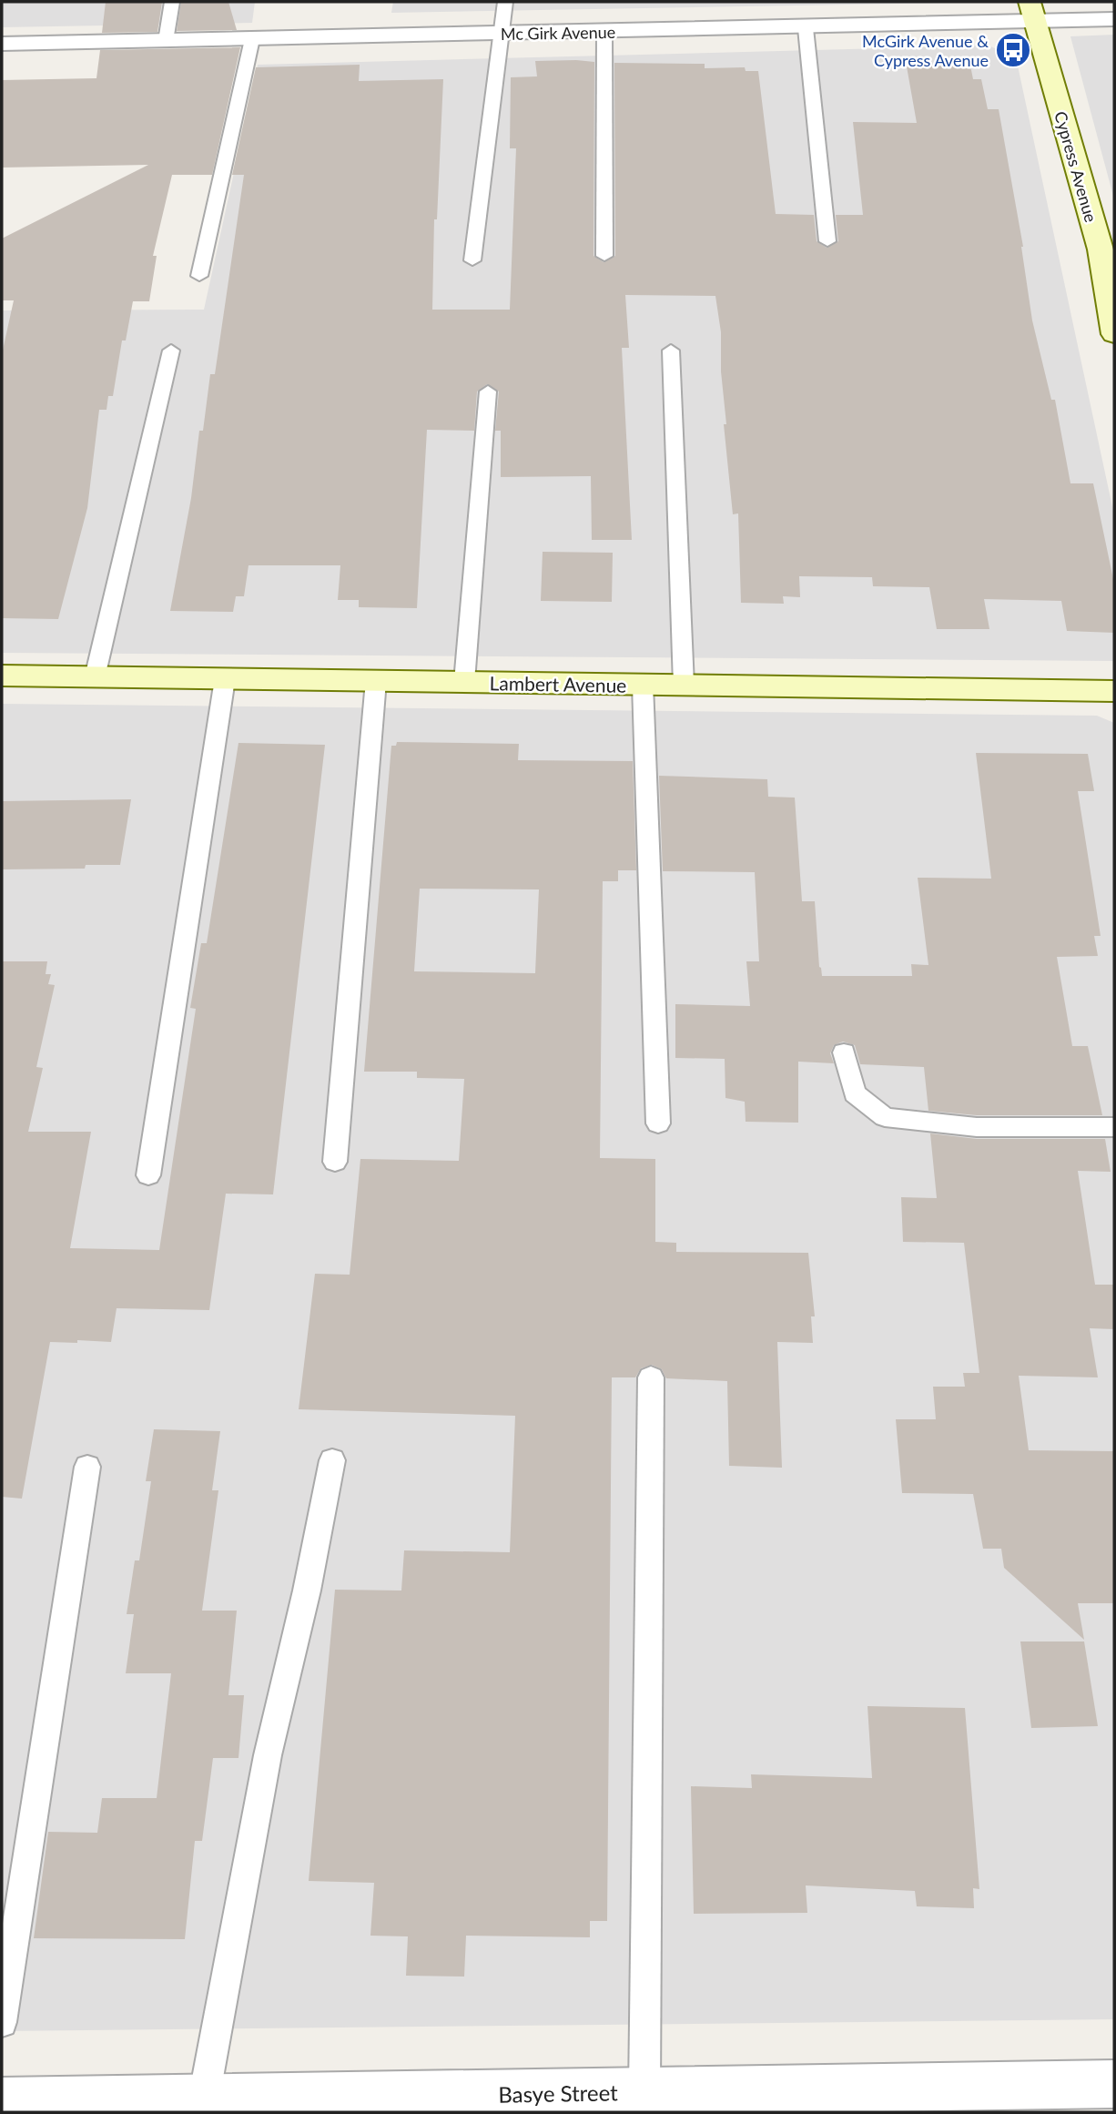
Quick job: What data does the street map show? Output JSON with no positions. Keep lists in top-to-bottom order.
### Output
{
  "streets": {
    "street": [
      "Mc Girk Avenue",
      "Cypress Avenue",
      "Lambert Avenue",
      "Basye Street"
    ]
  },
  "crossings": [
    ["Mc Girk Avenue", "Cypress Avenue"]
  ],
  "places": {
    "bus stop": ["McGirk Avenue & Cypress Avenue"]
  }
}
